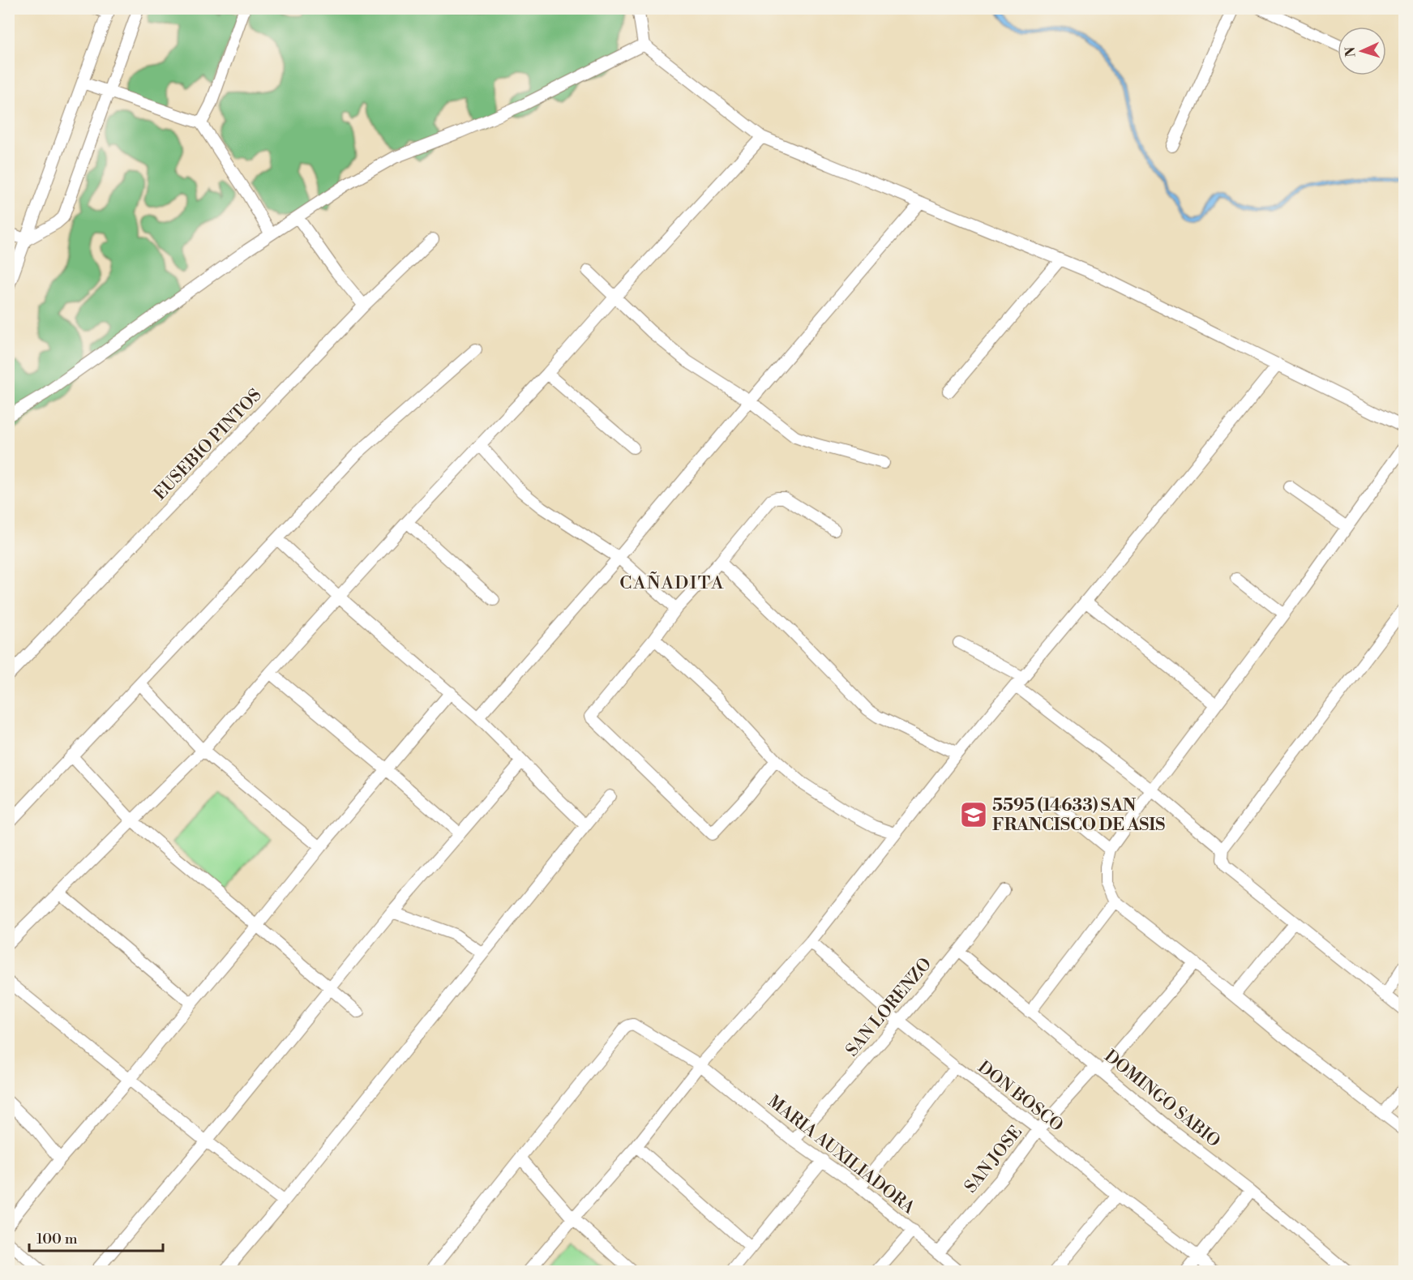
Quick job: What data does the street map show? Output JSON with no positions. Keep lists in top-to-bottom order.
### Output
{
  "streets": {
    "street": [
      "EUSEBIO PINTOS",
      "SAN LORENZO",
      "DON BOSCO",
      "DOMINGO SABIO",
      "MARIA AUXILIADORA",
      "SAN JOSE"
    ]
  },
  "crossings": [
    ["SAN LORENZO", "DON BOSCO"],
    ["SAN LORENZO", "DOMINGO SABIO"],
    ["SAN LORENZO", "MARIA AUXILIADORA"],
    ["DON BOSCO", "SAN JOSE"],
    ["DOMINGO SABIO", "SAN JOSE"],
    ["MARIA AUXILIADORA", "SAN JOSE"]
  ],
  "districts": ["CAÑADITA"],
  "places": {
    "school or university": ["5595 (14633) SAN FRANCISCO DE ASIS"]
  },
  "scale_bar": "100 m",
  "north": "left"
}
